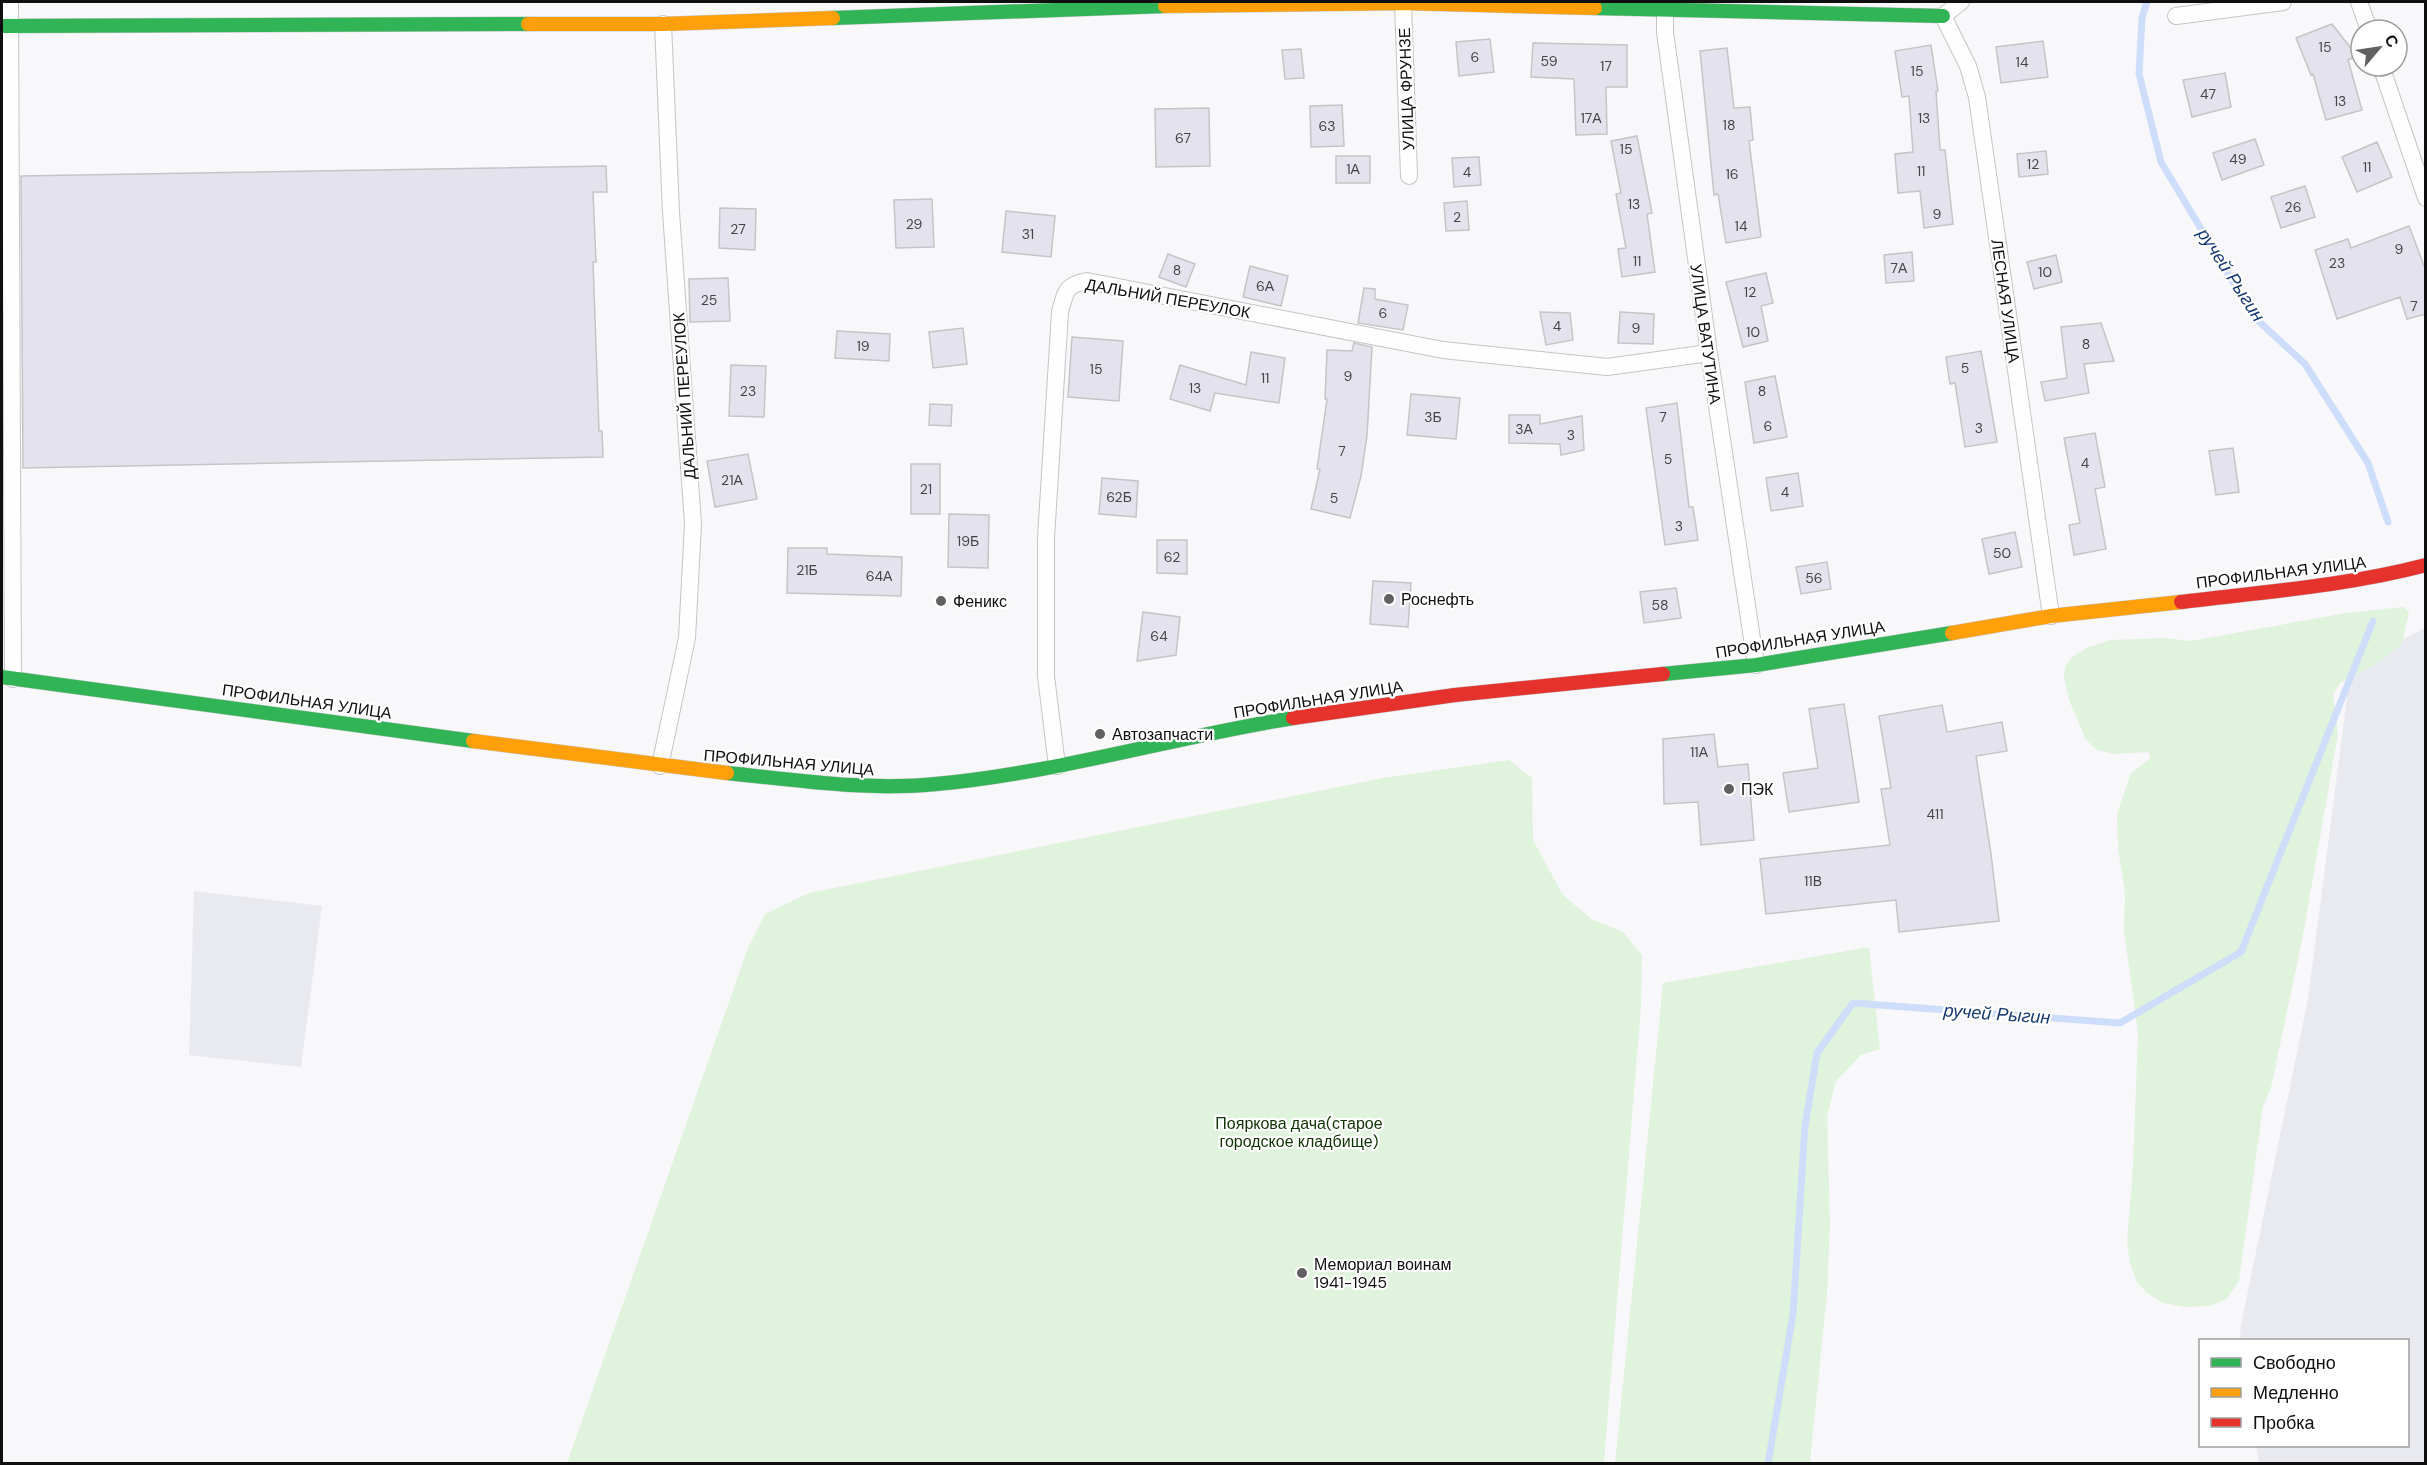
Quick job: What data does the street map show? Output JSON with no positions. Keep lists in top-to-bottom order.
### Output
{
  "streets": {
    "main road": ["ПРОФИЛЬНАЯ УЛИЦА"],
    "street": [
      "УЛИЦА ФРУНЗЕ",
      "ДАЛЬНИЙ ПЕРЕУЛОК",
      "ЛЕСНАЯ УЛИЦА",
      "УЛИЦА ВАТУТИНА"
    ]
  },
  "crossings": [
    ["ДАЛЬНИЙ ПЕРЕУЛОК", "УЛИЦА ВАТУТИНА"],
    ["ДАЛЬНИЙ ПЕРЕУЛОК", "ПРОФИЛЬНАЯ УЛИЦА"],
    ["ЛЕСНАЯ УЛИЦА", "ПРОФИЛЬНАЯ УЛИЦА"],
    ["УЛИЦА ВАТУТИНА", "ПРОФИЛЬНАЯ УЛИЦА"]
  ],
  "water": ["ручей Рыгин"],
  "parks": ["Пояркова дача(старое городское кладбище)"],
  "places": [
    "Роснефть",
    "Феникс",
    "Автозапчасти",
    "ПЭК",
    "Мемориал воинам 1941-1945"
  ],
  "house_numbers": [
    "15",
    "6",
    "59",
    "14",
    "17",
    "15",
    "47",
    "13",
    "17А",
    "13",
    "18",
    "63",
    "67",
    "15",
    "49",
    "12",
    "11",
    "1А",
    "11",
    "4",
    "16",
    "13",
    "26",
    "9",
    "2",
    "29",
    "14",
    "27",
    "31",
    "9",
    "11",
    "23",
    "7А",
    "8",
    "10",
    "6А",
    "12",
    "25",
    "7",
    "6",
    "4",
    "9",
    "10",
    "8",
    "19",
    "5",
    "15",
    "9",
    "11",
    "13",
    "23",
    "8",
    "3Б",
    "7",
    "6",
    "3",
    "3А",
    "3",
    "7",
    "5",
    "4",
    "21А",
    "21",
    "4",
    "62Б",
    "5",
    "3",
    "19Б",
    "50",
    "62",
    "21Б",
    "64А",
    "56",
    "58",
    "64",
    "11А",
    "411",
    "11В"
  ],
  "legend": ["Свободно", "Медленно", "Пробка"],
  "north": "top right"
}
